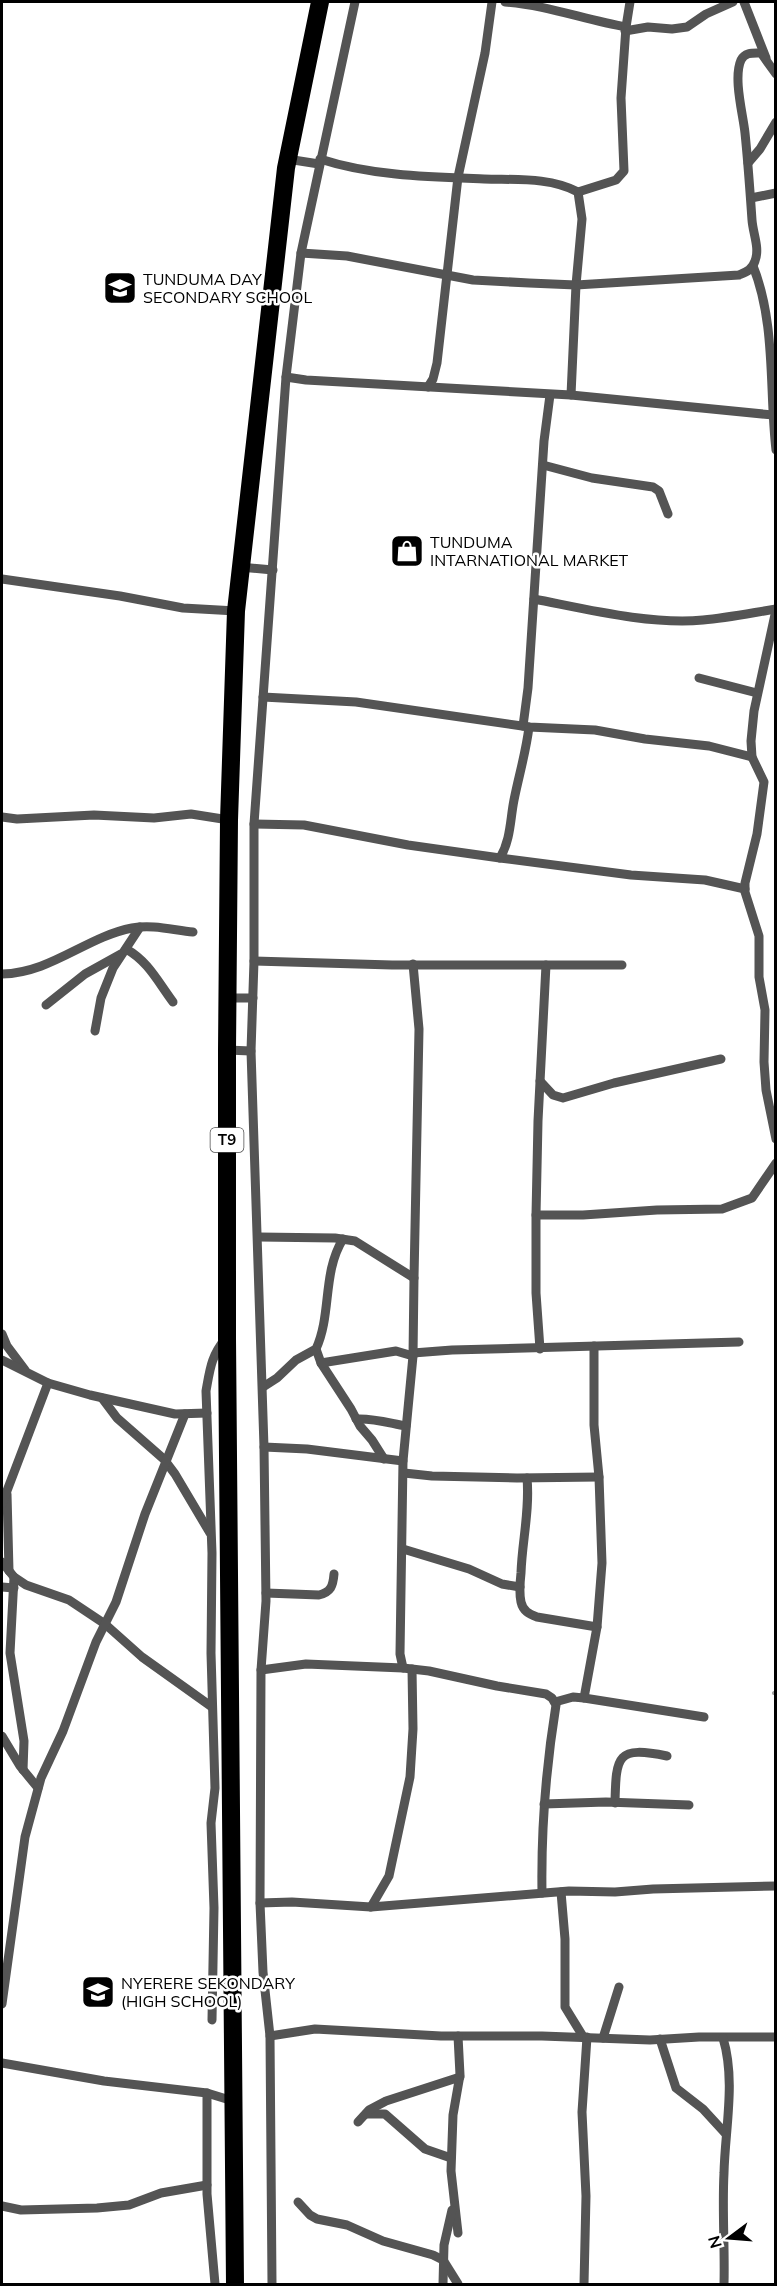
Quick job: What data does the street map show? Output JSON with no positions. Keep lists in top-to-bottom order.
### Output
{
  "streets": {
    "highway": ["T9"]
  },
  "places": {
    "school or university": ["TUNDUMA DAY SECONDARY SCHOOL", "NYERERE SEKONDARY (HIGH SCHOOL)"],
    "shop": ["TUNDUMA INTARNATIONAL MARKET"]
  },
  "north": "left"
}
